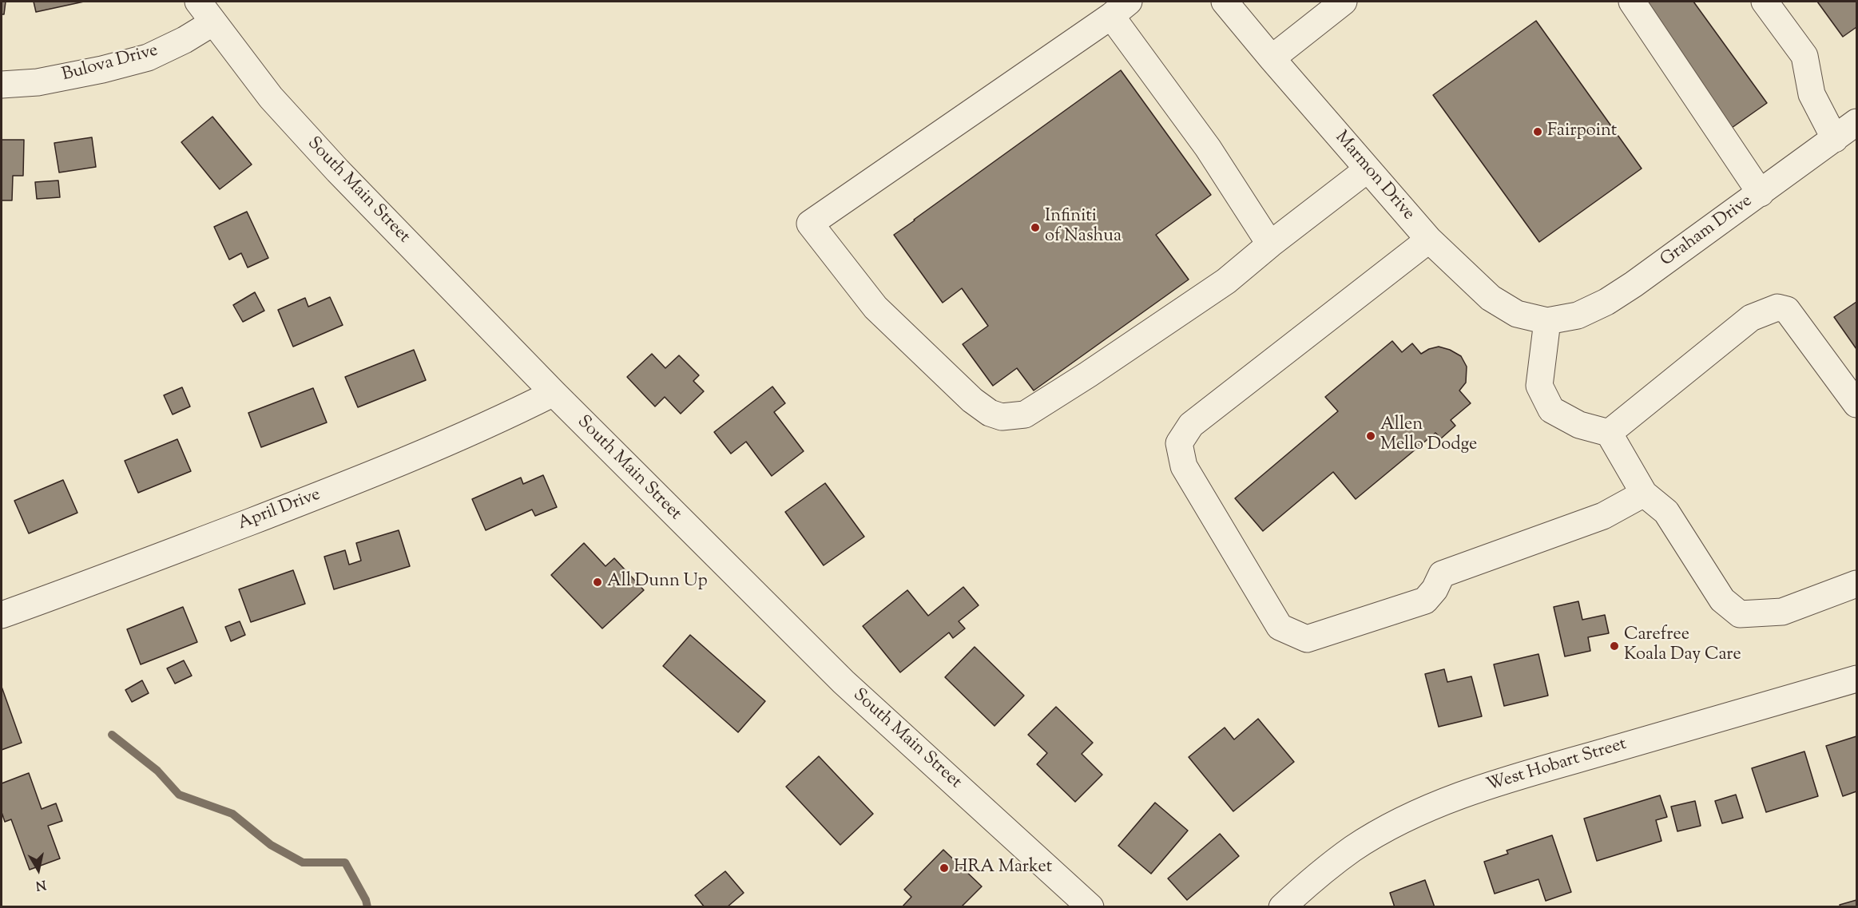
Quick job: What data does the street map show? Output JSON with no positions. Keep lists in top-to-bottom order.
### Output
{
  "streets": {
    "street": [
      "Bulova Drive",
      "Marmon Drive",
      "South Main Street",
      "Graham Drive",
      "April Drive",
      "West Hobart Street"
    ]
  },
  "crossings": [
    ["Bulova Drive", "South Main Street"],
    ["Marmon Drive", "Graham Drive"],
    ["South Main Street", "April Drive"]
  ],
  "places": [
    "Fairpoint",
    "Infiniti of Nashua",
    "Allen Mello Dodge",
    "All Dunn Up",
    "Carefree Koala Day Care",
    "HRA Market"
  ],
  "north": "bottom"
}
